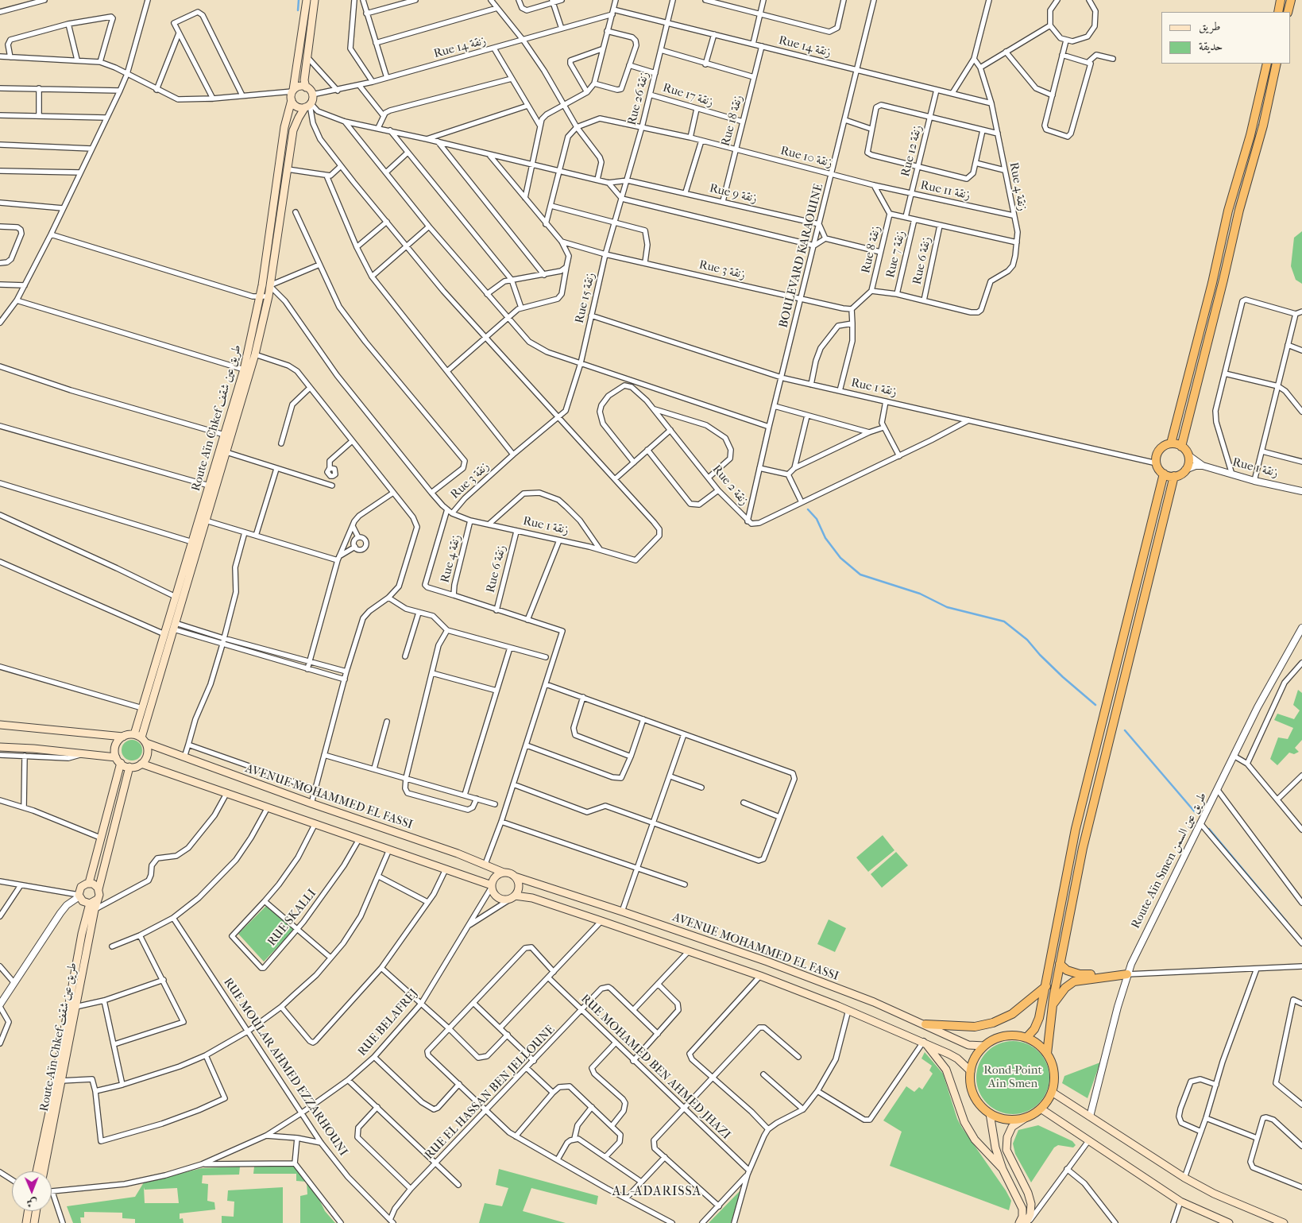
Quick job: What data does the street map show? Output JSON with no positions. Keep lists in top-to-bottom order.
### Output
{
  "streets": {
    "main road": ["Route Aïn Chkef طريق عين شقف", "AVENUE MOHAMMED EL FASSI"],
    "street": [
      "Rue 14 زنقة",
      "Rue 17 زنقة",
      "Rue 26 زنقة",
      "Rue 18 زنقة",
      "Rue 12 زنقة",
      "Rue 10 زنقة",
      "Rue 4 زنقة",
      "Rue 11 زنقة",
      "Rue 9 زنقة",
      "Rue 8 زنقة",
      "Rue 7 زنقة",
      "BOULEVARD KARAOUINE",
      "Rue 6 زنقة",
      "Rue 3 زنقة",
      "Rue 15 زنقة",
      "Rue 1 زنقة",
      "Rue 2 زنقة",
      "Route Aïn Smen طريق عين السمن",
      "RUE SKALLI",
      "RUE BELAFREJ",
      "RUE MOULAR AHMED EZZARHOUNI",
      "RUE MOHAMED BEN AHMED JHAZI",
      "RUE EL HASSAN BEN JELLOUNE"
    ]
  },
  "crossings": [
    ["Rue 14 زنقة", "Rue 26 زنقة"],
    ["Rue 14 زنقة", "Rue 18 زنقة"],
    ["Rue 14 زنقة", "Rue 12 زنقة"],
    ["Rue 14 زنقة", "Rue 4 زنقة"],
    ["Rue 14 زنقة", "BOULEVARD KARAOUINE"],
    ["Rue 14 زنقة", "Route Aïn Chkef طريق عين شقف"],
    ["Rue 17 زنقة", "Rue 26 زنقة"],
    ["Rue 17 زنقة", "Rue 18 زنقة"],
    ["Rue 26 زنقة", "Rue 10 زنقة"],
    ["Rue 26 زنقة", "Rue 9 زنقة"],
    ["Rue 26 زنقة", "Rue 15 زنقة"],
    ["Rue 18 زنقة", "Rue 10 زنقة"],
    ["Rue 18 زنقة", "Rue 9 زنقة"],
    ["Rue 12 زنقة", "Rue 11 زنقة"],
    ["Rue 10 زنقة", "Rue 11 زنقة"],
    ["Rue 10 زنقة", "BOULEVARD KARAOUINE"],
    ["Rue 4 زنقة", "Rue 11 زنقة"],
    ["Rue 4 زنقة", "Rue 6 زنقة"],
    ["Rue 4 زنقة", "Rue 1 زنقة"],
    ["Rue 9 زنقة", "BOULEVARD KARAOUINE"],
    ["Rue 9 زنقة", "Rue 15 زنقة"],
    ["BOULEVARD KARAOUINE", "Rue 3 زنقة"],
    ["BOULEVARD KARAOUINE", "Rue 1 زنقة"],
    ["BOULEVARD KARAOUINE", "Rue 2 زنقة"],
    ["Rue 6 زنقة", "Rue 1 زنقة"],
    ["Rue 3 زنقة", "Rue 15 زنقة"],
    ["Rue 3 زنقة", "Rue 1 زنقة"],
    ["Rue 15 زنقة", "Rue 1 زنقة"],
    ["Rue 1 زنقة", "Route Aïn Chkef طريق عين شقف"],
    ["Rue 1 زنقة", "Rue 2 زنقة"],
    ["Route Aïn Chkef طريق عين شقف", "AVENUE MOHAMMED EL FASSI"],
    ["AVENUE MOHAMMED EL FASSI", "RUE BELAFREJ"],
    ["RUE BELAFREJ", "RUE MOULAR AHMED EZZARHOUNI"],
    ["RUE MOULAR AHMED EZZARHOUNI", "RUE EL HASSAN BEN JELLOUNE"],
    ["RUE MOHAMED BEN AHMED JHAZI", "RUE EL HASSAN BEN JELLOUNE"]
  ],
  "districts": ["AL-ADARISSA"],
  "parks": ["Rond-Point Ain Smen"],
  "legend": ["طريق", "حديقة"],
  "north": "bottom"
}
